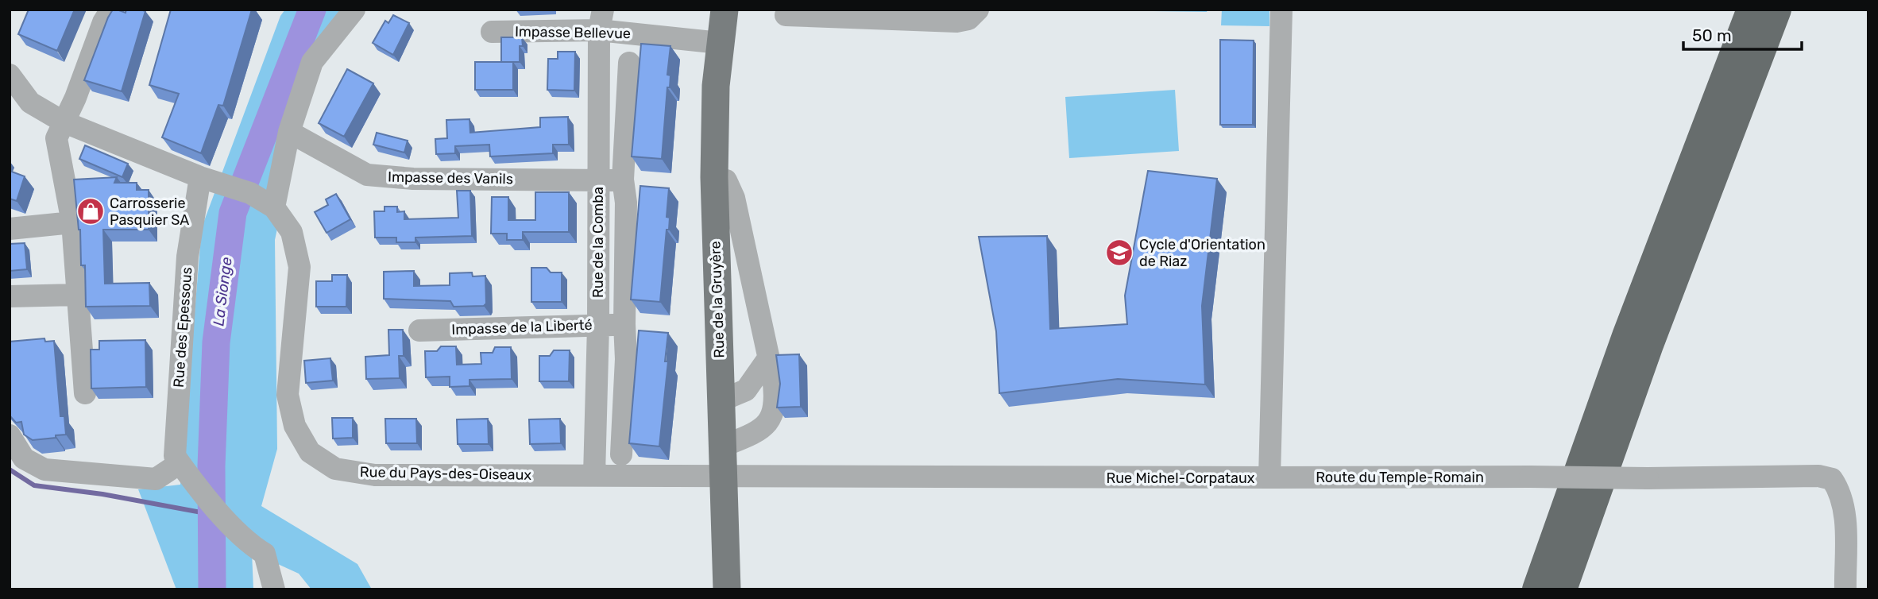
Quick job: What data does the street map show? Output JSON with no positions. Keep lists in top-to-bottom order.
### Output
{
  "streets": {
    "main road": ["Rue de la Gruyère"],
    "street": [
      "Impasse Bellevue",
      "Impasse des Vanils",
      "Rue de la Comba",
      "Rue des Epessous",
      "Impasse de la Liberté",
      "Rue du Pays-des-Oiseaux",
      "Route du Temple-Romain",
      "Rue Michel-Corpataux"
    ]
  },
  "crossings": [
    ["Impasse Bellevue", "Rue de la Comba"],
    ["Impasse Bellevue", "Rue de la Gruyère"],
    ["Impasse des Vanils", "Rue de la Comba"],
    ["Rue de la Comba", "Impasse de la Liberté"],
    ["Rue de la Comba", "Rue du Pays-des-Oiseaux"],
    ["Rue de la Gruyère", "Rue du Pays-des-Oiseaux"],
    ["Rue de la Gruyère", "Rue Michel-Corpataux"],
    ["Rue des Epessous", "Rue du Pays-des-Oiseaux"],
    ["Rue du Pays-des-Oiseaux", "Rue Michel-Corpataux"],
    ["Route du Temple-Romain", "Rue Michel-Corpataux"]
  ],
  "water": ["La Sionge"],
  "places": {
    "shop": ["Carrosserie Pasquier SA"],
    "school or university": ["Cycle d'Orientation de Riaz"]
  },
  "scale_bar": "50 m"
}
